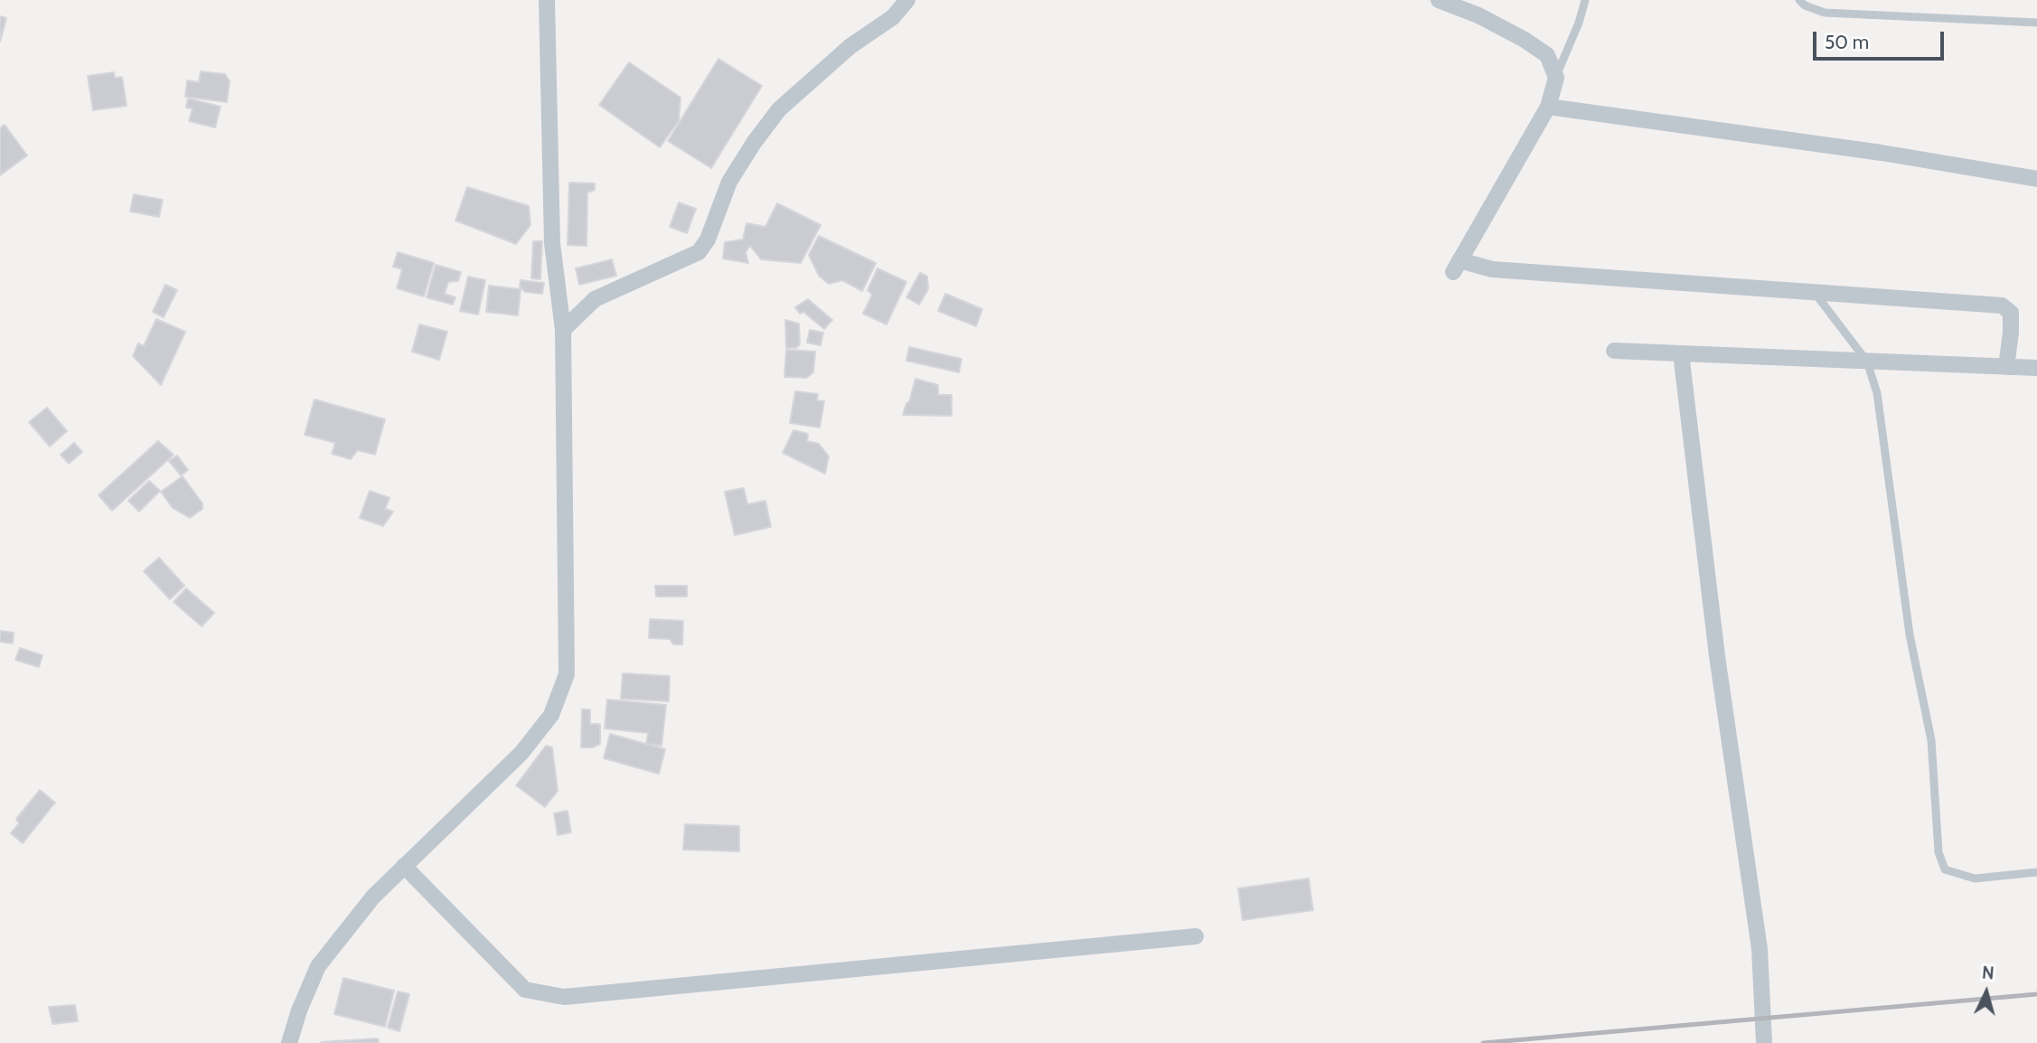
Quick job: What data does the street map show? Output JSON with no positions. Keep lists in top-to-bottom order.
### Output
{
  "scale_bar": "50 m",
  "north": "top"
}
